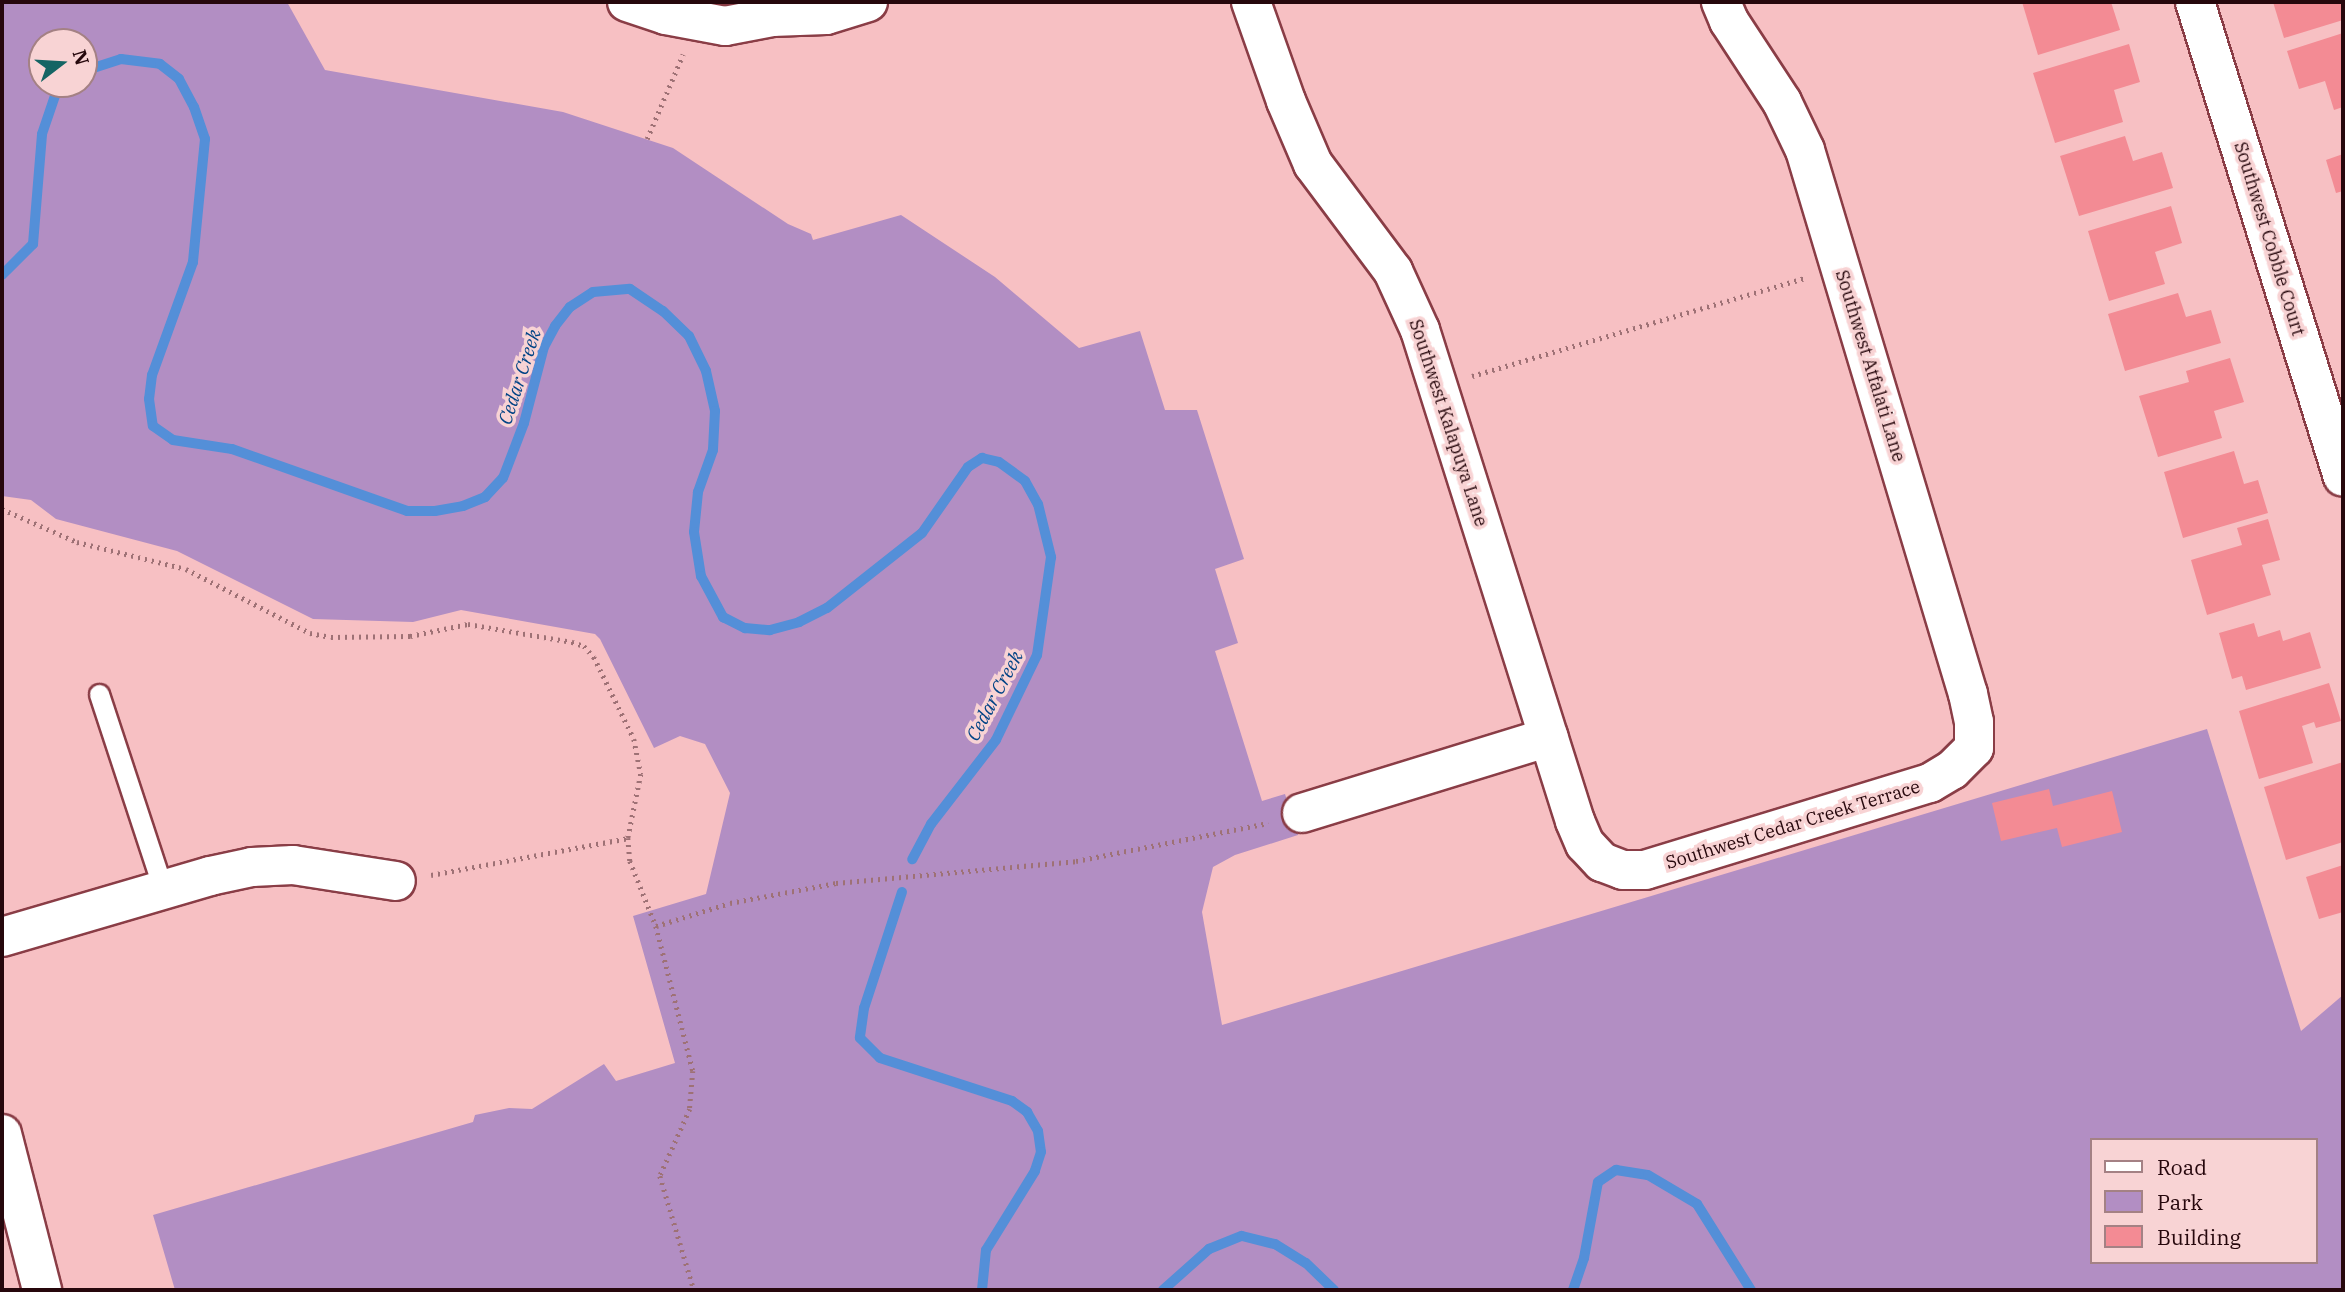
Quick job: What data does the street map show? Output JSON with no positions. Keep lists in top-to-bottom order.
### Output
{
  "streets": {
    "street": [
      "Southwest Cobble Court",
      "Southwest Atfalati Lane",
      "Southwest Kalapuya Lane",
      "Southwest Cedar Creek Terrace"
    ]
  },
  "crossings": [
    ["Southwest Atfalati Lane", "Southwest Cedar Creek Terrace"],
    ["Southwest Kalapuya Lane", "Southwest Cedar Creek Terrace"]
  ],
  "water": ["Cedar Creek"],
  "legend": ["Road", "Park", "Building"],
  "north": "right"
}
